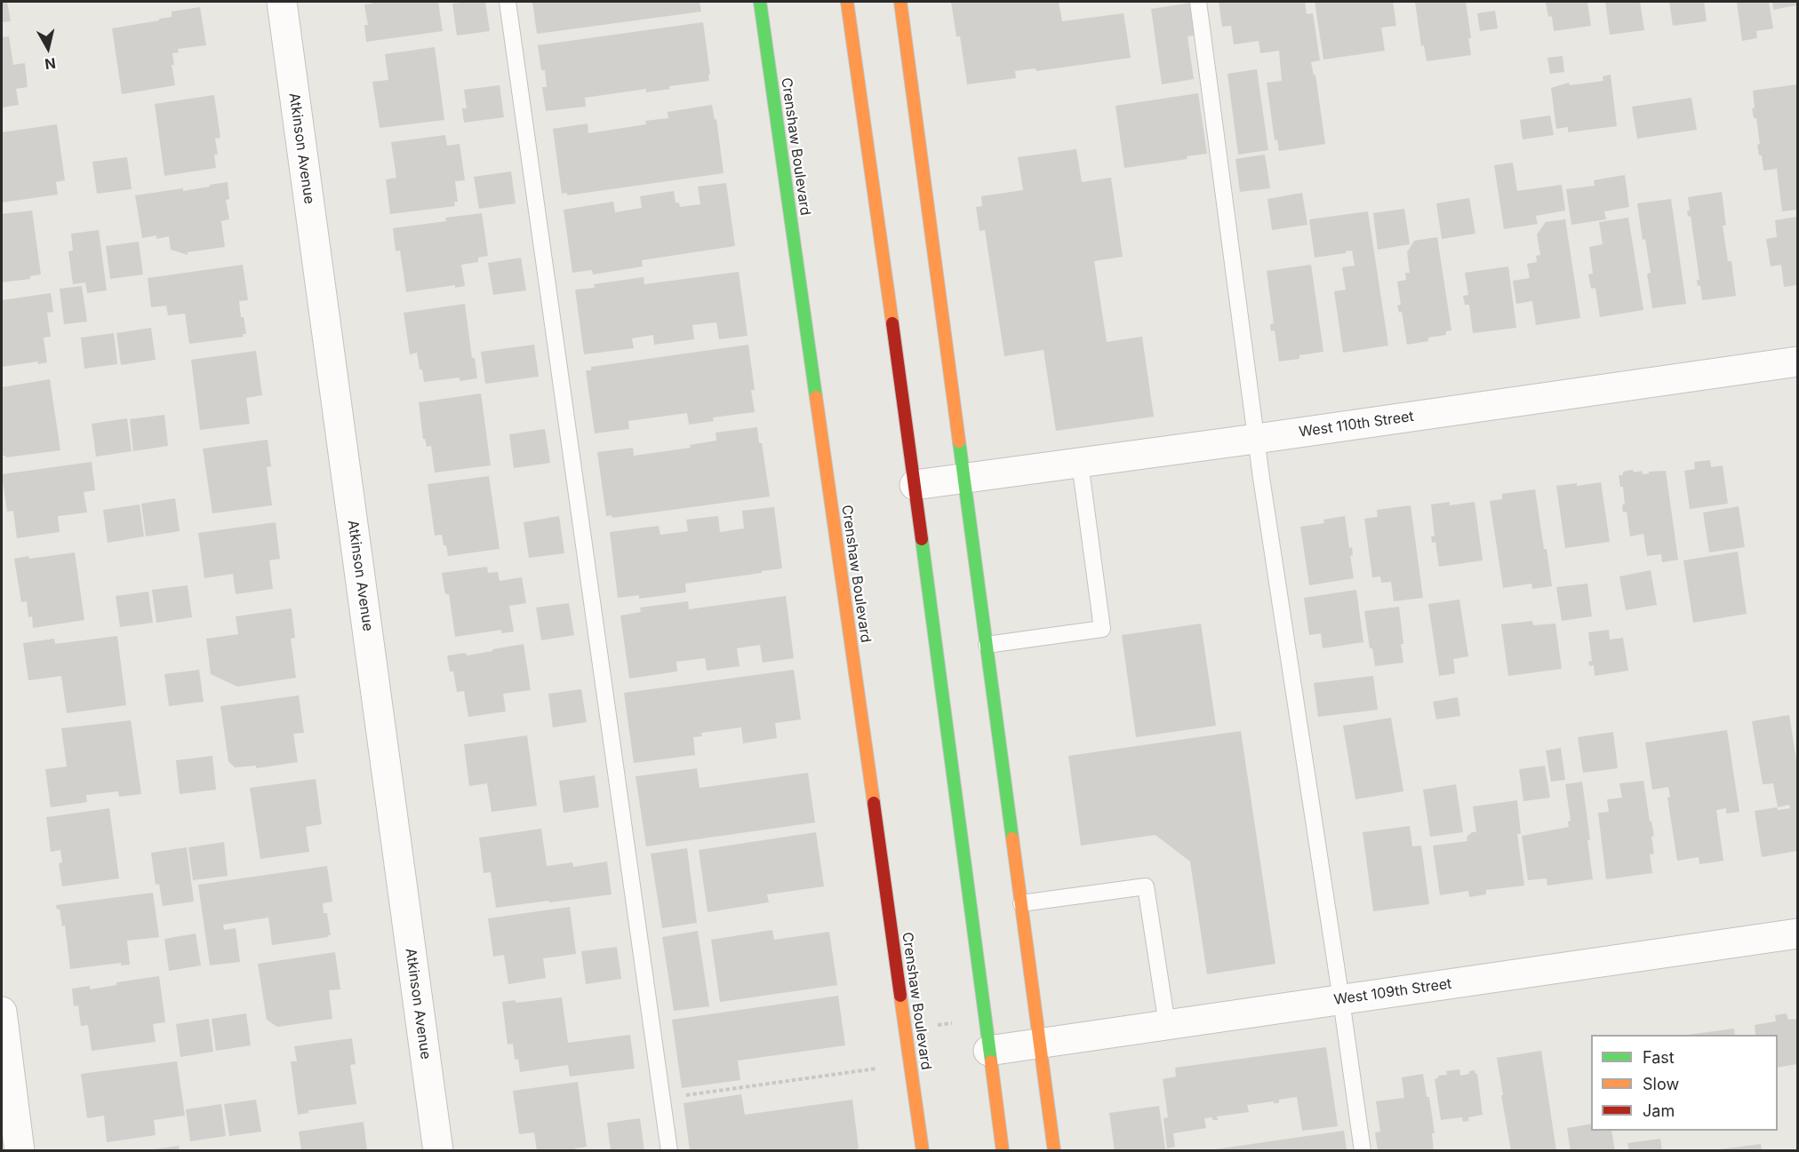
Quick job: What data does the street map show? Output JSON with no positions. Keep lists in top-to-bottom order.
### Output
{
  "streets": {
    "main road": ["Crenshaw Boulevard"],
    "street": ["Atkinson Avenue", "West 110th Street", "West 109th Street"]
  },
  "legend": ["Fast", "Slow", "Jam"],
  "north": "bottom"
}
